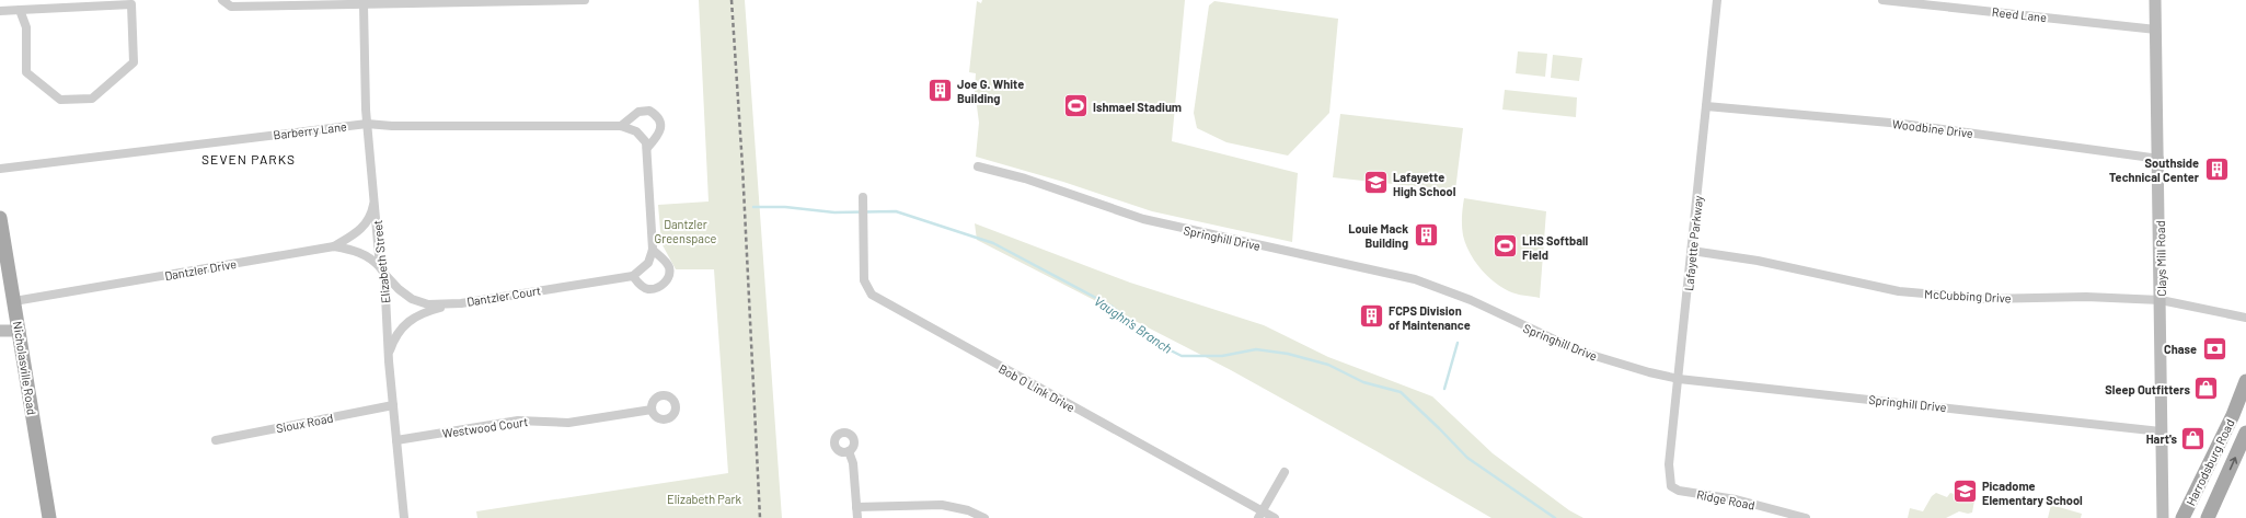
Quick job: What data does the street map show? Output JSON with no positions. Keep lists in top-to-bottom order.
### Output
{
  "streets": {
    "main road": ["Clays Mill Road", "Nicholasville Road", "Harrodsburg Road"],
    "street": [
      "Reed Lane",
      "Woodbine Drive",
      "Barberry Lane",
      "Springhill Drive",
      "Lafayette Parkway",
      "Elizabeth Street",
      "Dantzler Drive",
      "Dantzler Court",
      "McCubbing Drive",
      "Bob O Link Drive",
      "Sioux Road",
      "Westwood Court",
      "Ridge Road"
    ]
  },
  "crossings": [
    ["Reed Lane", "Clays Mill Road"],
    ["Woodbine Drive", "Lafayette Parkway"],
    ["Woodbine Drive", "Clays Mill Road"],
    ["Barberry Lane", "Elizabeth Street"],
    ["Springhill Drive", "Lafayette Parkway"],
    ["Springhill Drive", "Clays Mill Road"],
    ["Lafayette Parkway", "McCubbing Drive"],
    ["Lafayette Parkway", "Ridge Road"],
    ["Clays Mill Road", "McCubbing Drive"],
    ["Elizabeth Street", "Dantzler Drive"],
    ["Elizabeth Street", "Dantzler Court"],
    ["Elizabeth Street", "Sioux Road"],
    ["Elizabeth Street", "Westwood Court"],
    ["Dantzler Drive", "Dantzler Court"],
    ["Dantzler Drive", "Nicholasville Road"]
  ],
  "districts": ["SEVEN PARKS"],
  "water": ["Vaughn's Branch"],
  "parks": ["Dantzler Greenspace", "Elizabeth Park"],
  "places": {
    "building": [
      "Joe G. White Building",
      "Southside Technical Center",
      "Louie Mack Building",
      "FCPS Division of Maintenance"
    ],
    "sports": ["Ishmael Stadium", "LHS Softball Field"],
    "school or university": ["Lafayette High School", "Picadome Elementary School"],
    "bank": ["Chase"],
    "shop": ["Sleep Outfitters", "Hart's"]
  }
}
